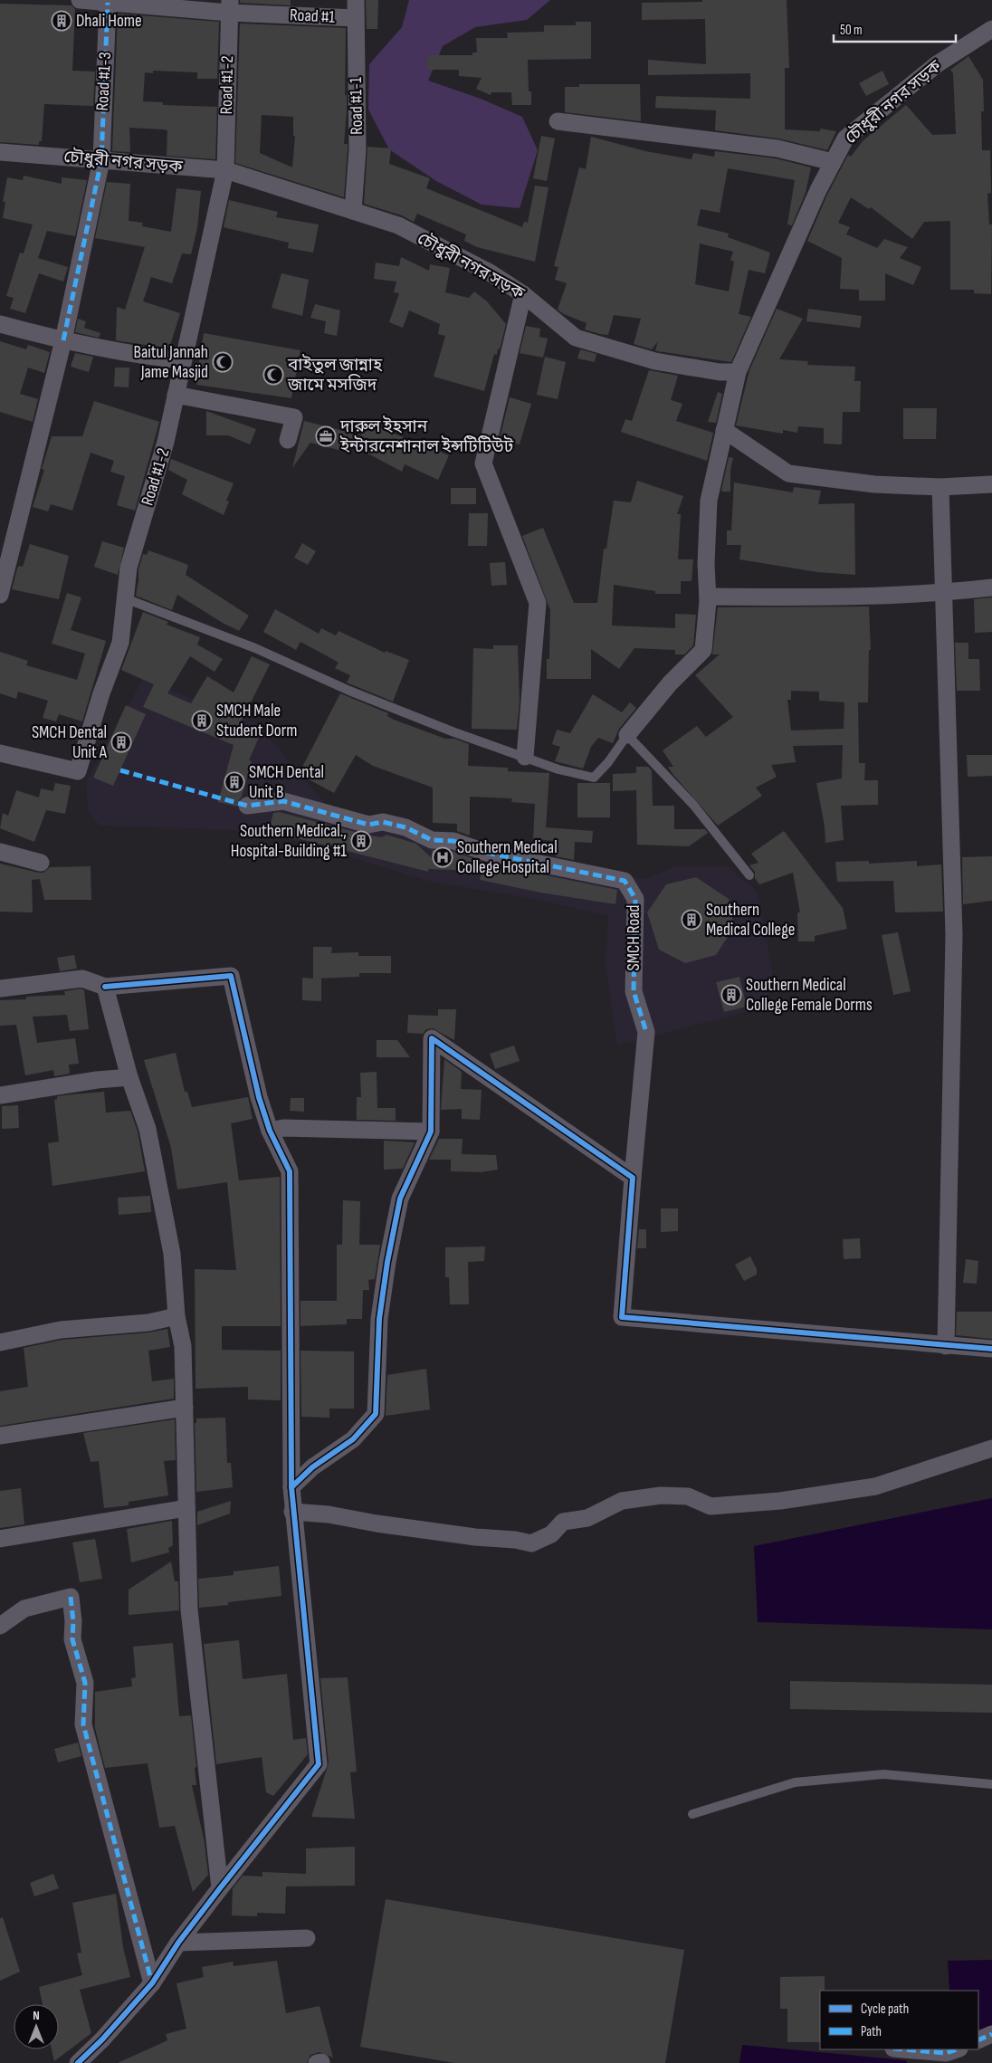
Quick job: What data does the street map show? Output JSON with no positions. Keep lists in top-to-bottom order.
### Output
{
  "streets": {
    "street": [
      "Road #1",
      "Road #1-3",
      "Road #1-2",
      "চৌধুরী নগর সড়ক",
      "Road #1-1",
      "SMCH Road"
    ]
  },
  "crossings": [
    ["Road #1", "Road #1-3"],
    ["Road #1", "Road #1-2"],
    ["Road #1", "Road #1-1"],
    ["Road #1-3", "চৌধুরী নগর সড়ক"],
    ["Road #1-2", "চৌধুরী নগর সড়ক"],
    ["চৌধুরী নগর সড়ক", "Road #1-1"]
  ],
  "places": {
    "building": [
      "Dhali Home",
      "SMCH Male Student Dorm",
      "SMCH Dental Unit A",
      "SMCH Dental Unit B",
      "Southern Medical., Hospital-Building #1",
      "Southern Medical College",
      "Southern Medical College Female Dorms"
    ],
    "mosque": ["Baitul Jannah Jame Masjid", "বাইতুল জান্নাহ জামে মসজিদ"],
    "office": ["দারুল ইহসান ইন্টারনেশানাল ইন্সটিটিউট"],
    "hospital": ["Southern Medical College Hospital"]
  },
  "legend": ["Cycle path", "Path"],
  "scale_bar": "50 m",
  "north": "top"
}
